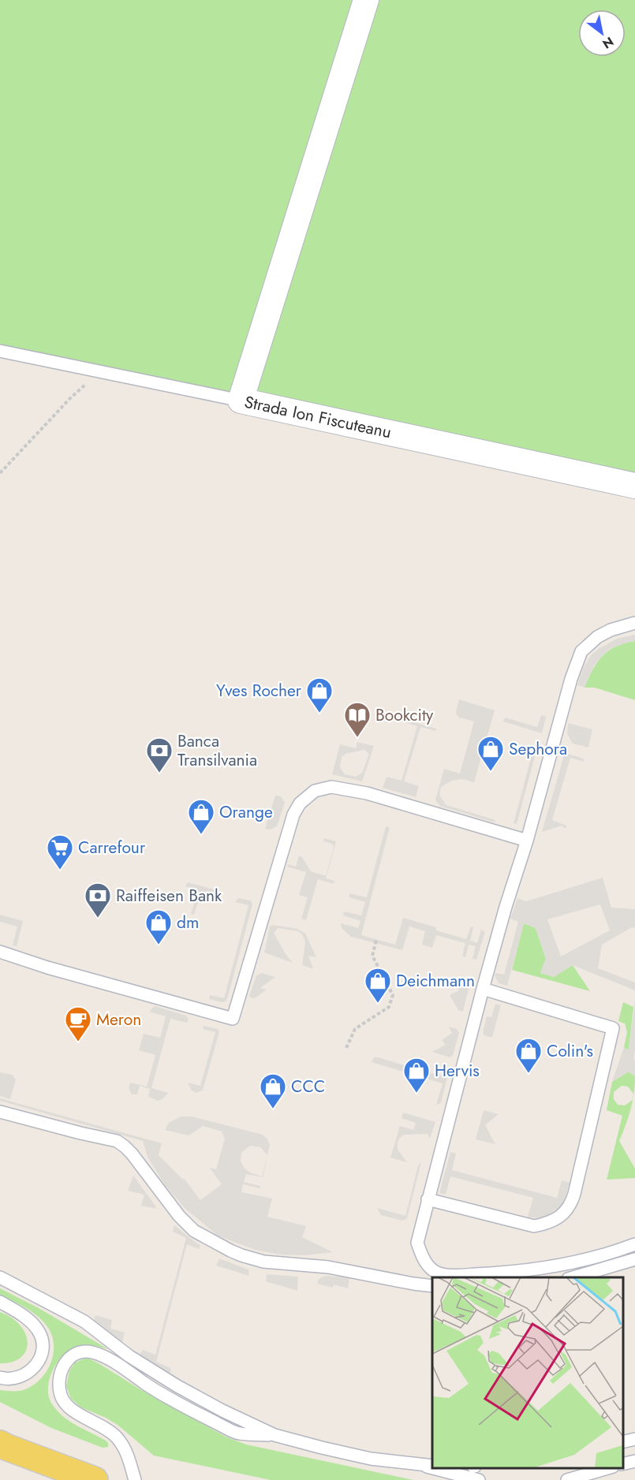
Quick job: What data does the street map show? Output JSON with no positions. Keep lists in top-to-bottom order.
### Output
{
  "streets": {
    "street": ["Strada Ion Fiscuteanu"]
  },
  "places": {
    "shop": [
      "Yves Rocher",
      "Sephora",
      "Orange",
      "dm",
      "Deichmann",
      "Colin's",
      "Hervis",
      "CCC"
    ],
    "library": ["Bookcity"],
    "bank": ["Banca Transilvania", "Raiffeisen Bank"],
    "supermarket": ["Carrefour"],
    "cafe": ["Meron"]
  },
  "north": "bottom right"
}
